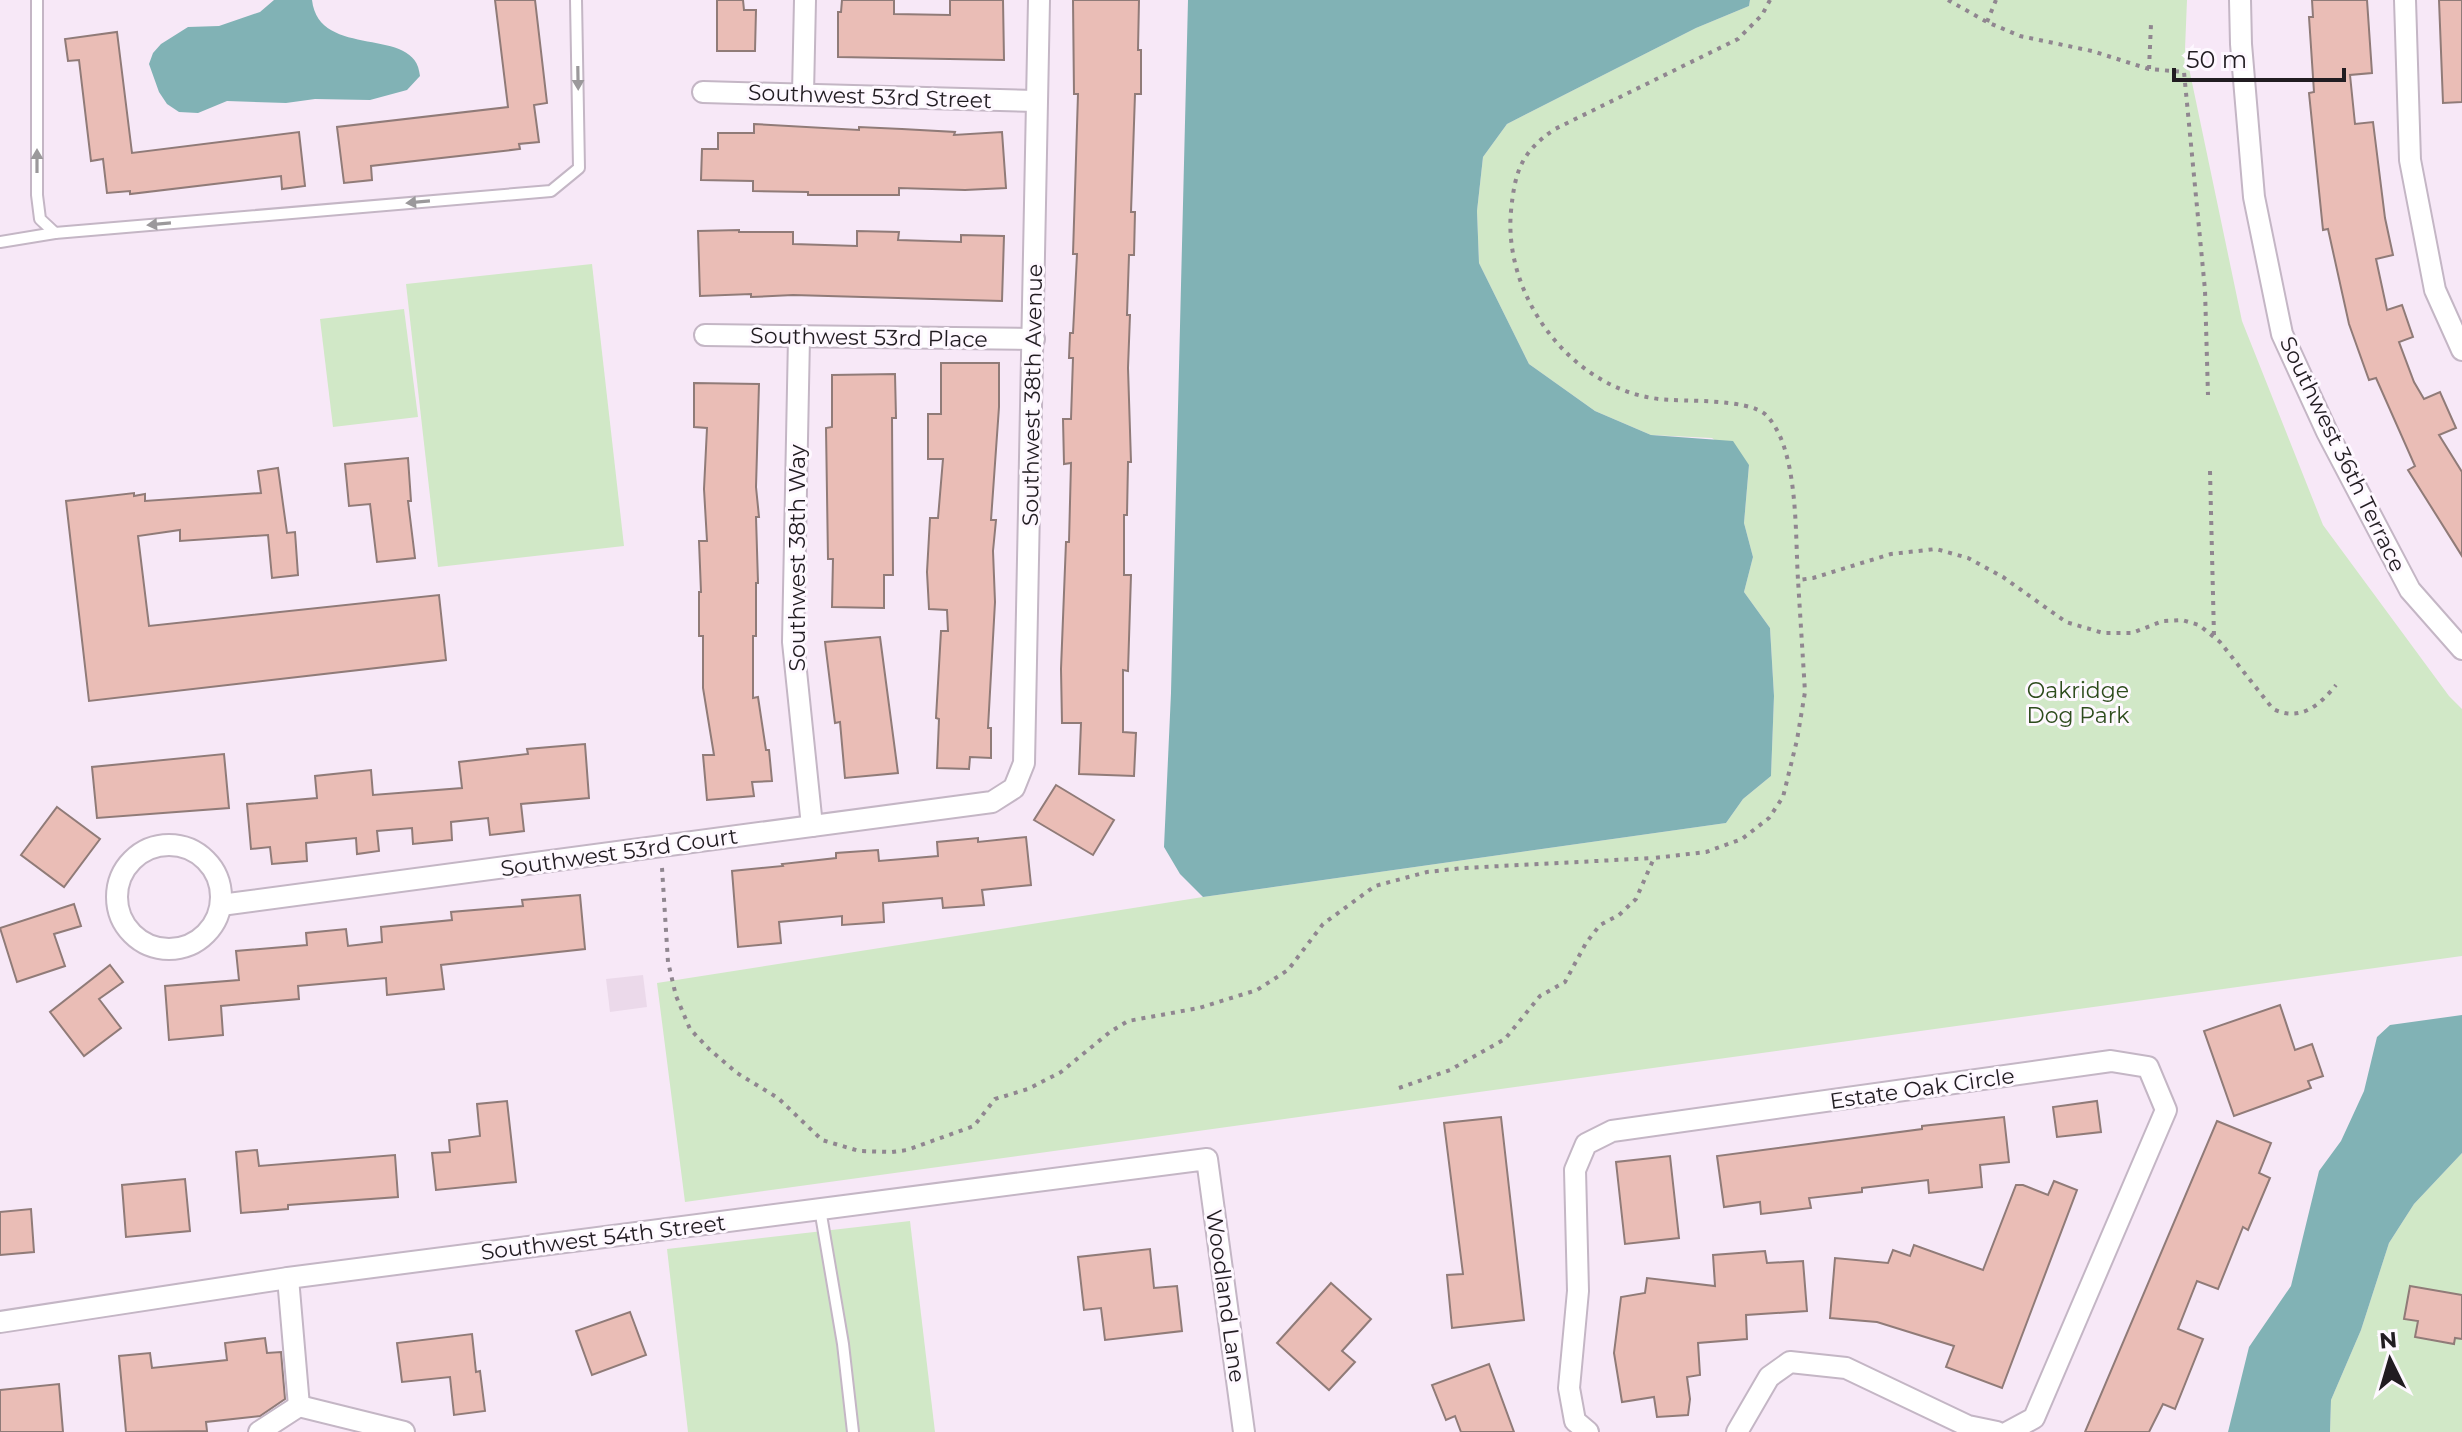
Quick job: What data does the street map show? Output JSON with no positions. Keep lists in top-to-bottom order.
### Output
{
  "streets": {
    "street": [
      "Southwest 53rd Street",
      "Southwest 53rd Place",
      "Southwest 38th Avenue",
      "Southwest 36th Terrace",
      "Southwest 38th Way",
      "Southwest 53rd Court",
      "Estate Oak Circle",
      "Southwest 54th Street",
      "Woodland Lane"
    ]
  },
  "crossings": [
    ["Southwest 53rd Street", "Southwest 38th Avenue"],
    ["Southwest 53rd Place", "Southwest 38th Avenue"],
    ["Southwest 53rd Place", "Southwest 38th Way"],
    ["Southwest 38th Avenue", "Southwest 53rd Court"],
    ["Southwest 38th Way", "Southwest 53rd Court"],
    ["Southwest 54th Street", "Woodland Lane"]
  ],
  "parks": ["Oakridge Dog Park"],
  "scale_bar": "50 m",
  "north": "top"
}
